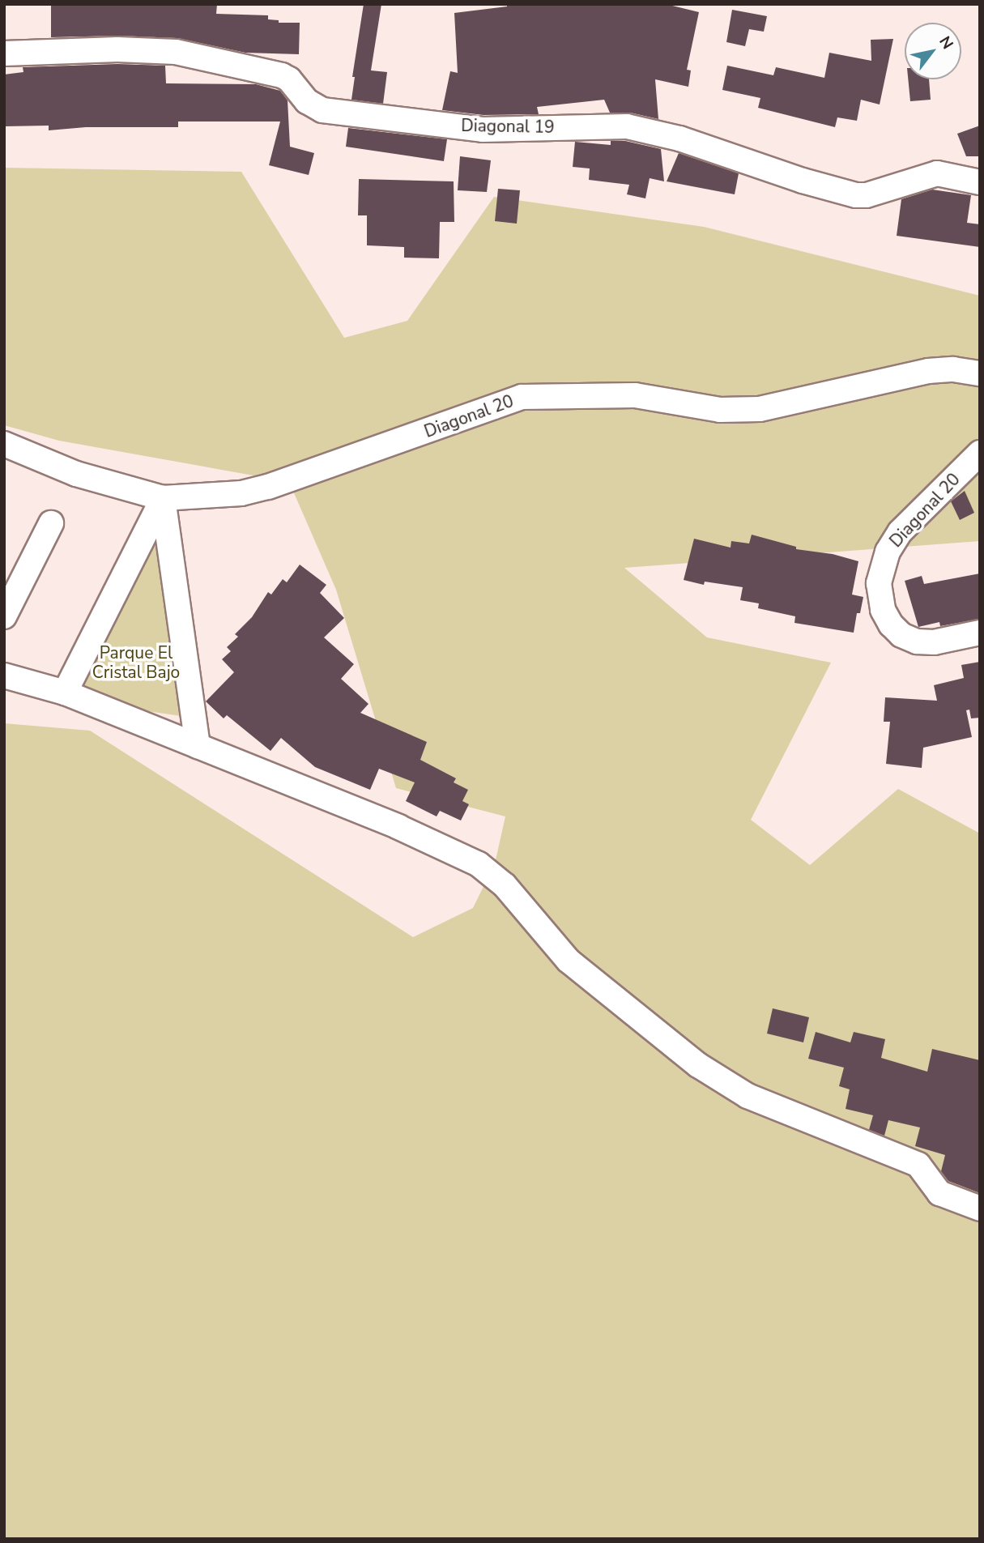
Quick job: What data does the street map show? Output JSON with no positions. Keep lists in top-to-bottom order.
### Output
{
  "streets": {
    "street": ["Diagonal 19", "Diagonal 20"]
  },
  "parks": ["Parque El Cristal Bajo"],
  "north": "top right"
}
